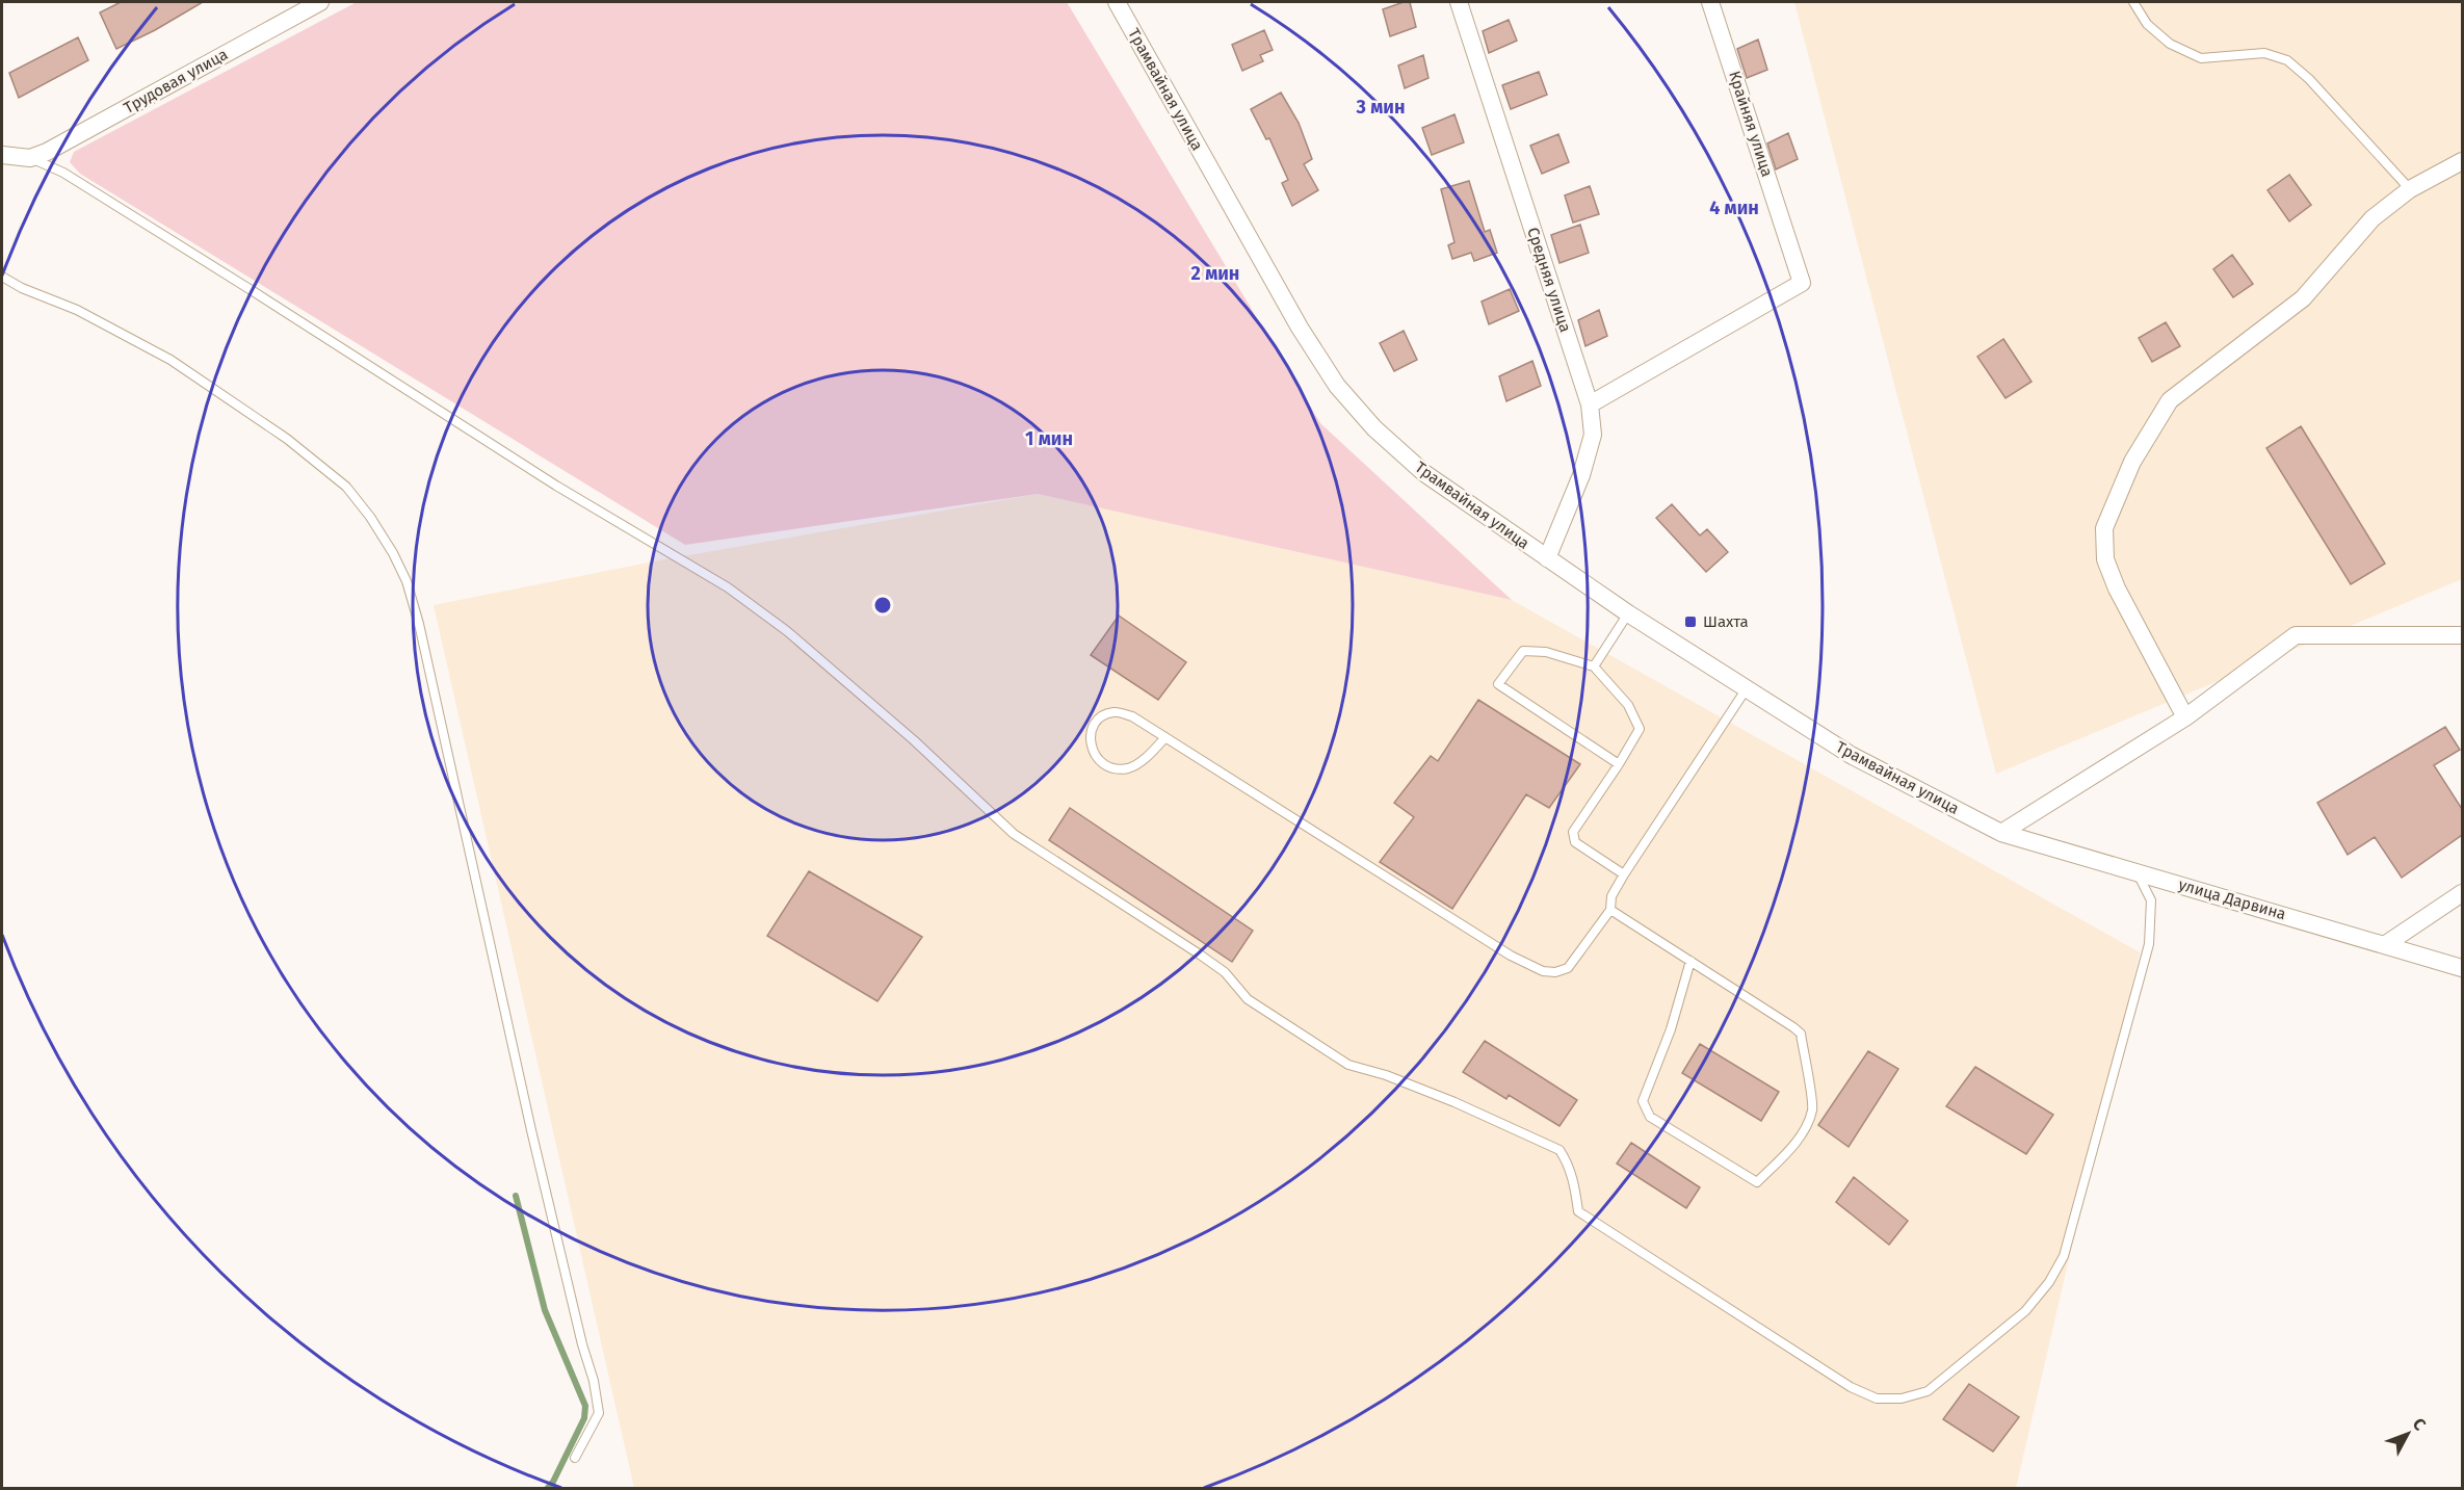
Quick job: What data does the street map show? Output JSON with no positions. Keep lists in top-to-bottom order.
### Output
{
  "streets": {
    "street": [
      "Трудовая улица",
      "Трамвайная улица",
      "Крайняя улица",
      "Средняя улица",
      "улица Дарвина"
    ]
  },
  "crossings": [
    ["Трамвайная улица", "Средняя улица"],
    ["Трамвайная улица", "улица Дарвина"],
    ["Крайняя улица", "Средняя улица"]
  ],
  "places": {
    "transit": ["Шахта"]
  },
  "north": "top right",
  "rings": [
    "3 мин",
    "4 мин",
    "2 мин",
    "1 мин"
  ]
}
